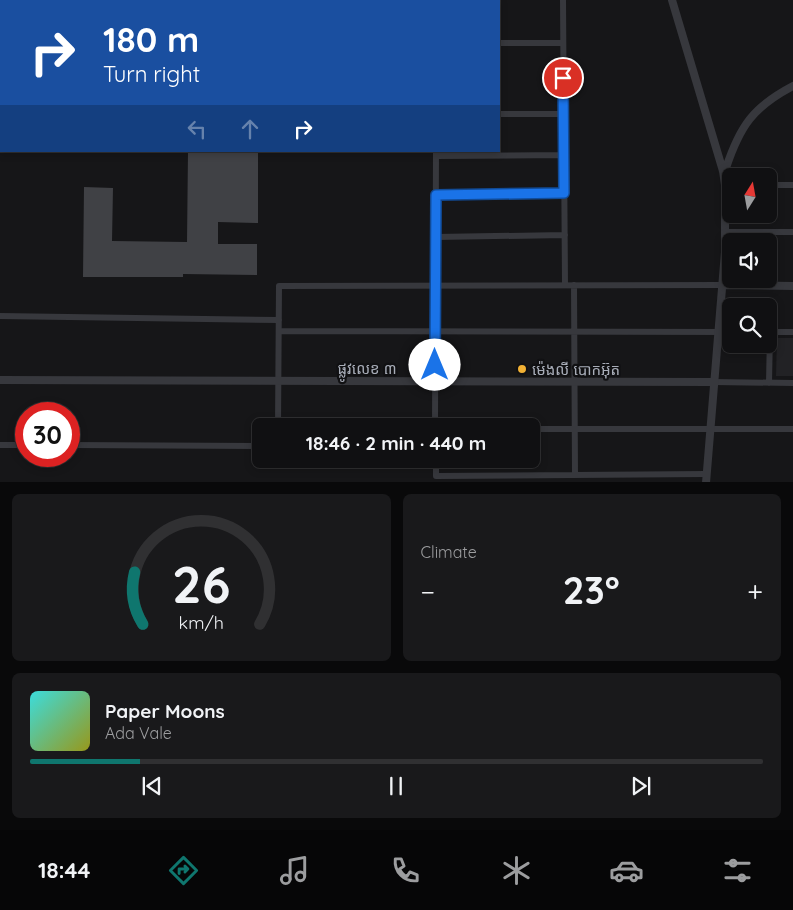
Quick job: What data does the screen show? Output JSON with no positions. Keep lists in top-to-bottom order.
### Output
{
  "streets": {
    "street": ["ផ្លូវលេខ ៣"]
  },
  "places": ["ម៉េងលី បោកអ៊ុត"],
  "north": "top",
  "page": {
    "turn": ["180 m", "Turn right"],
    "limit": "30",
    "trip": "18:46 · 2 min · 440 m",
    "tile": "Climate",
    "heat": ["−", "23°", "+"],
    "song": ["Paper Moons", "Ada Vale"],
    "tabs": "18:44",
    "gauge": ["26", "km/h"]
  }
}
